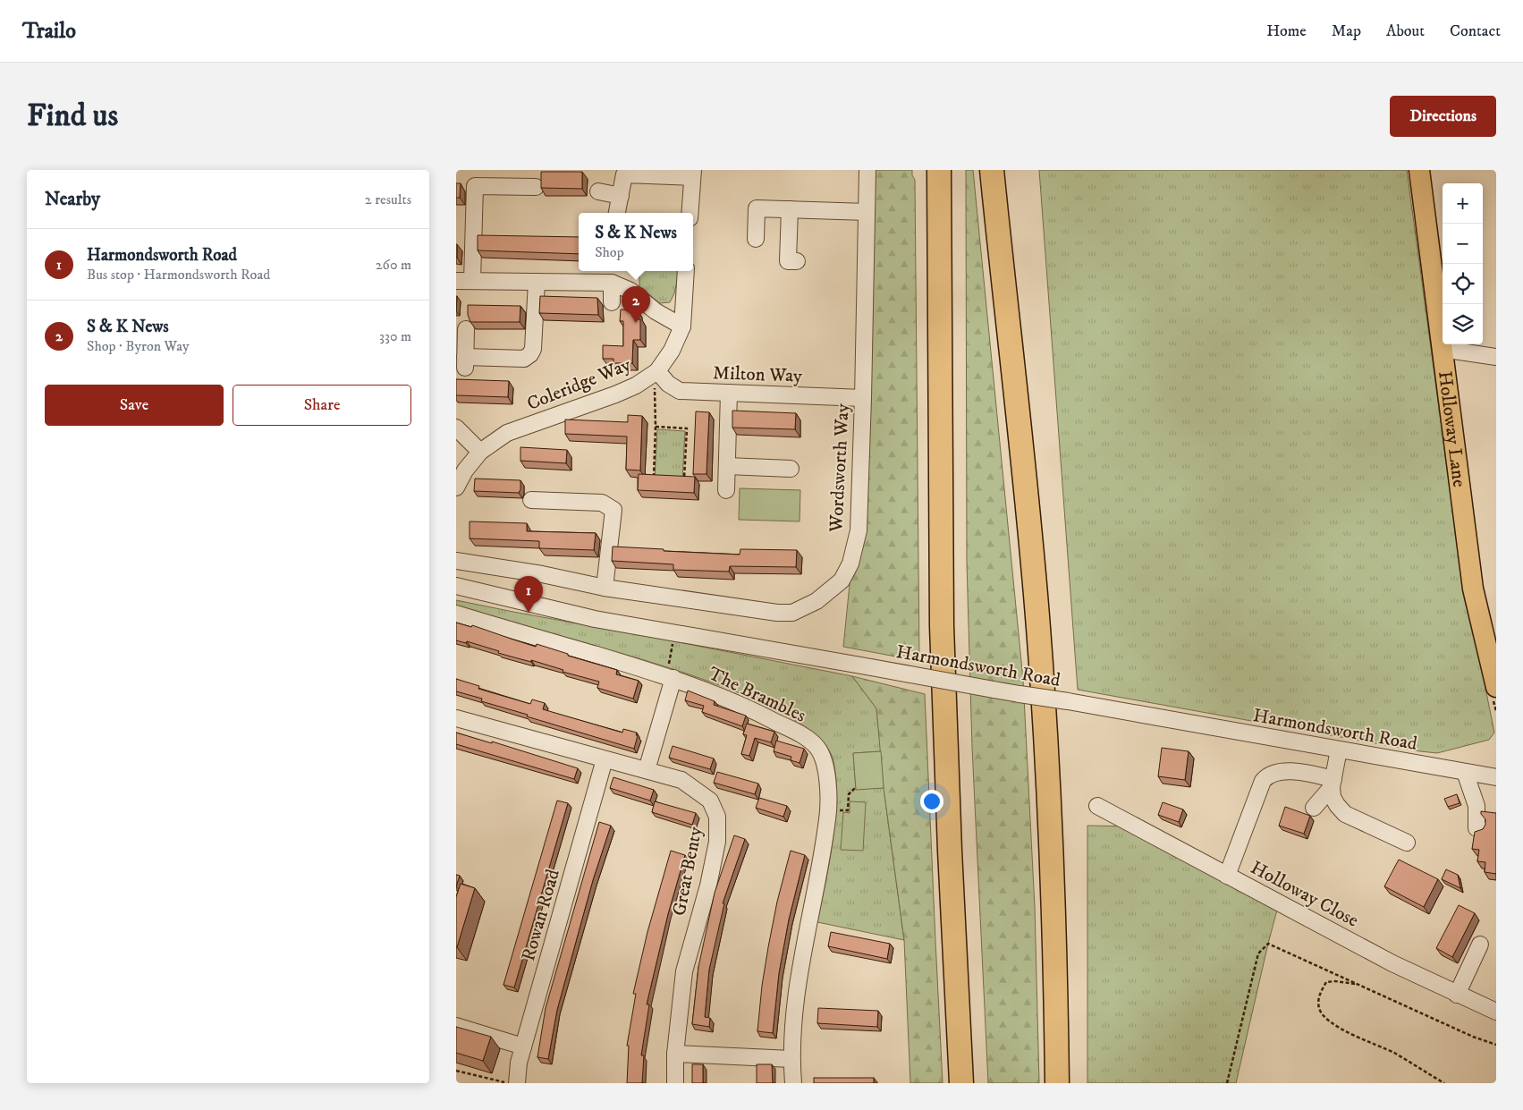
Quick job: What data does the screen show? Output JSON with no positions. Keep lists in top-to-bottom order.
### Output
{
  "streets": {
    "main road": ["Holloway Lane"],
    "street": [
      "Milton Way",
      "Coleridge Way",
      "Wordsworth Way",
      "Harmondsworth Road",
      "The Brambles",
      "Great Benty",
      "Holloway Close",
      "Rowan Road"
    ]
  },
  "crossings": [
    ["Milton Way", "Coleridge Way"],
    ["Milton Way", "Wordsworth Way"],
    ["Great Benty", "Rowan Road"]
  ],
  "page": {
    "header": "Trailo",
    "nav": [
      "Home",
      "Map",
      "About",
      "Contact"
    ],
    "buttons": [
      "Directions",
      ["Save", "Share"]
    ],
    "title": "Find us",
    "heading": ["Nearby", "2 results"],
    "map_buttons": ["+", "−"],
    "popup": ["S & K News", "Shop"],
    "list": [
      {
        "mark": "1",
        "name": "Harmondsworth Road",
        "note": "Bus stop · Harmondsworth Road",
        "value": "260 m"
      },
      {
        "mark": "2",
        "name": "S & K News",
        "note": "Shop · Byron Way",
        "value": "330 m"
      }
    ],
    "pins": ["2", "1"]
  }
}
